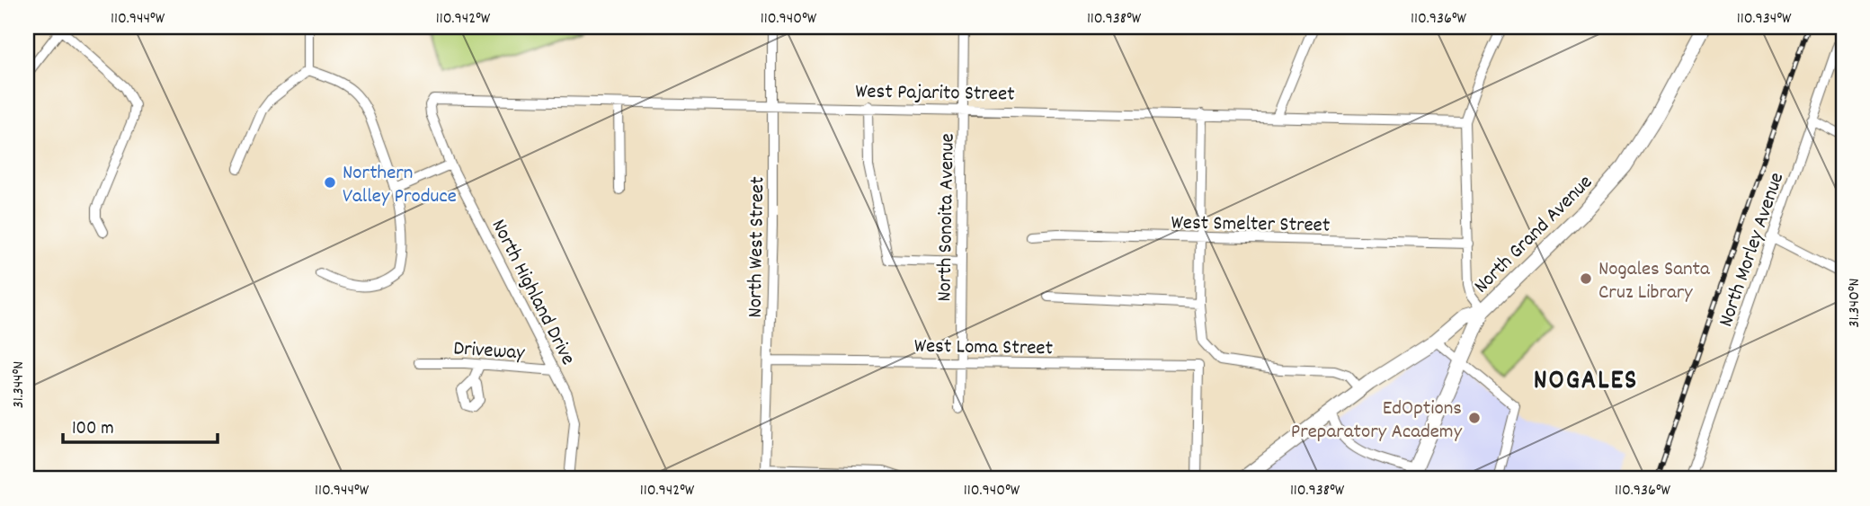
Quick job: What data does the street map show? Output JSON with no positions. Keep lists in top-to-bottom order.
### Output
{
  "streets": {
    "main road": ["North Grand Avenue"],
    "street": [
      "West Pajarito Street",
      "North Sonoita Avenue",
      "West Smelter Street",
      "North West Street",
      "North Morley Avenue",
      "North Highland Drive",
      "West Loma Street",
      "Driveway"
    ]
  },
  "crossings": [
    ["West Pajarito Street", "North Sonoita Avenue"],
    ["West Pajarito Street", "North West Street"],
    ["West Pajarito Street", "North Highland Drive"],
    ["North Sonoita Avenue", "West Loma Street"],
    ["North West Street", "West Loma Street"],
    ["North Highland Drive", "Driveway"]
  ],
  "districts": ["NOGALES"],
  "places": ["Northern Valley Produce", "Nogales Santa Cruz Library", "EdOptions Preparatory Academy"],
  "scale_bar": "100 m",
  "coordinates": [
    "110.944°W",
    "110.942°W",
    "110.940°W",
    "110.938°W",
    "110.936°W",
    "110.934°W",
    "31.340°N",
    "31.344°N"
  ]
}
